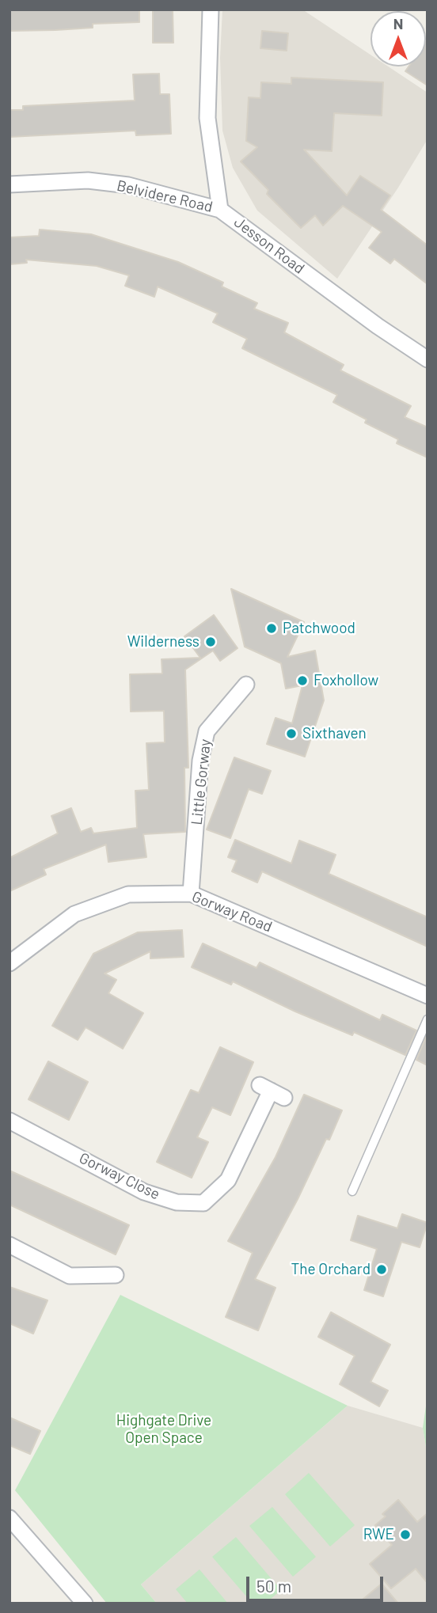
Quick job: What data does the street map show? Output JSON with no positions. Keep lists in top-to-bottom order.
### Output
{
  "streets": {
    "street": [
      "Belvidere Road",
      "Jesson Road",
      "Little Gorway",
      "Gorway Road",
      "Gorway Close"
    ]
  },
  "crossings": [
    ["Belvidere Road", "Jesson Road"],
    ["Little Gorway", "Gorway Road"]
  ],
  "parks": ["Highgate Drive Open Space"],
  "places": [
    "Patchwood",
    "Wilderness",
    "Foxhollow",
    "Sixthaven",
    "The Orchard",
    "RWE"
  ],
  "scale_bar": "50 m",
  "north": "top"
}
